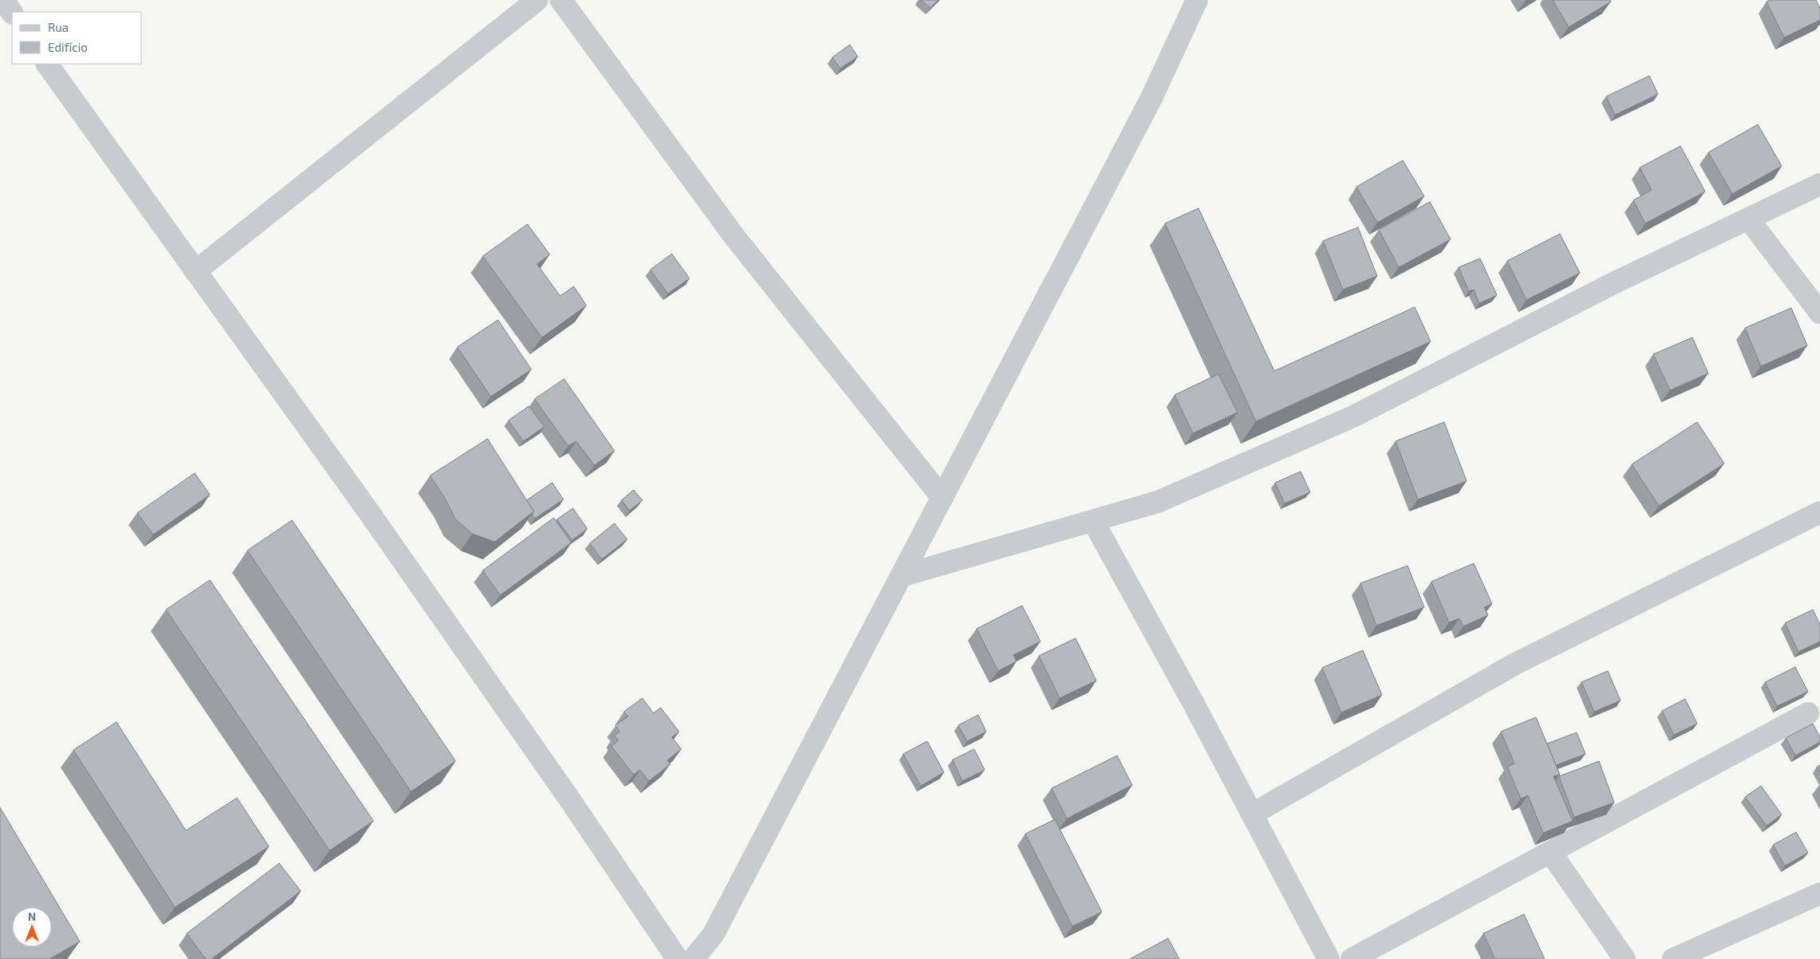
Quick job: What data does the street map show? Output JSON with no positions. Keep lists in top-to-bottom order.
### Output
{
  "legend": ["Rua", "Edifício"],
  "north": "top"
}
